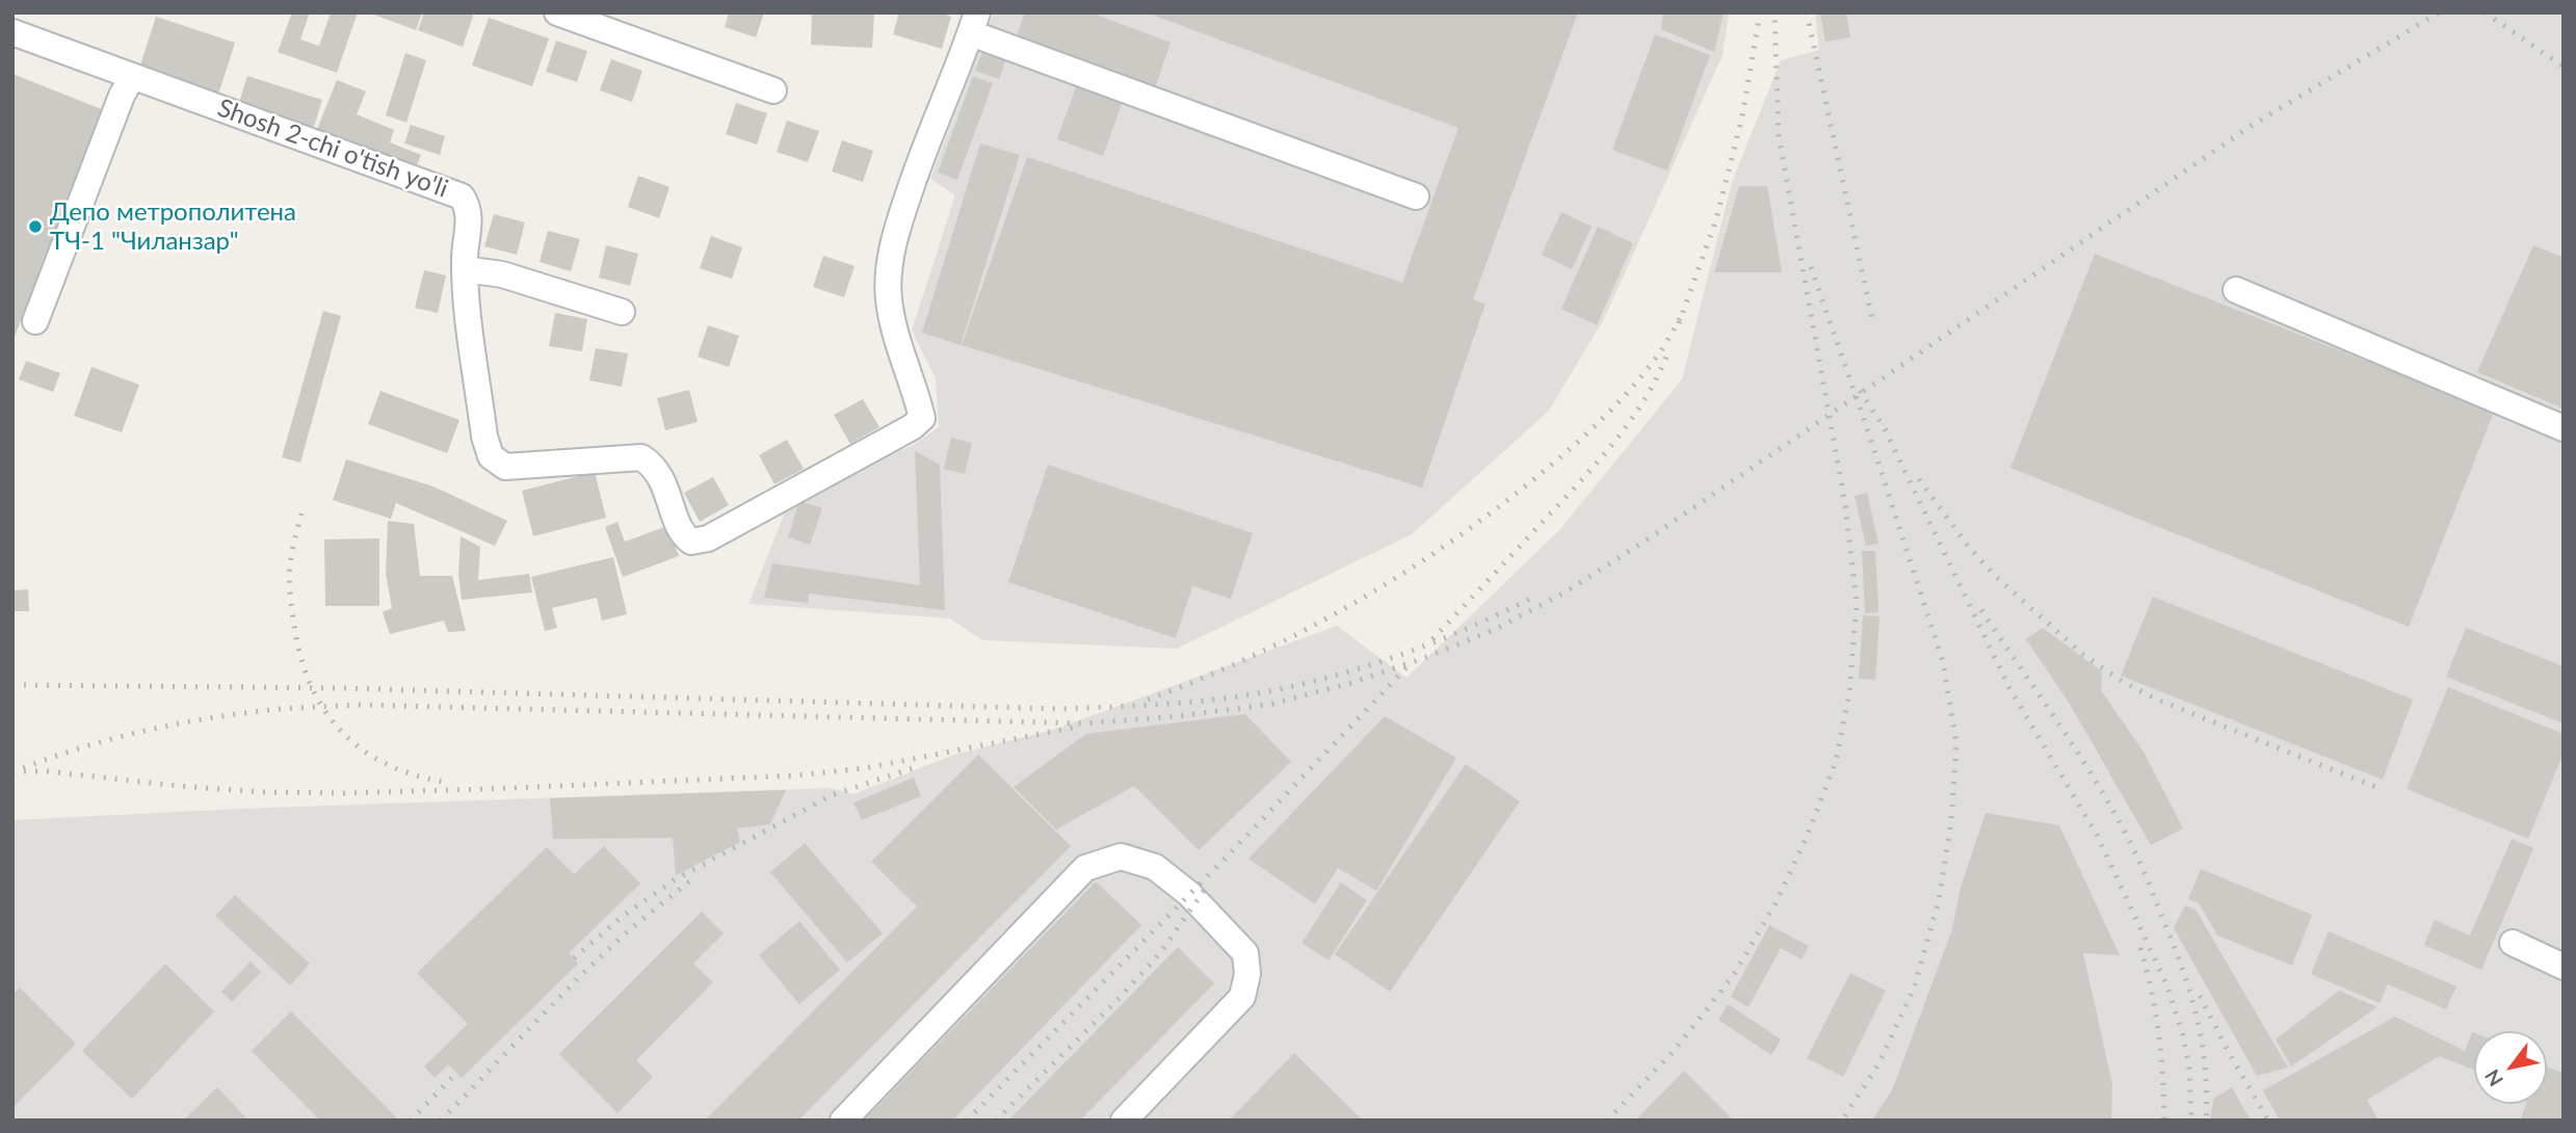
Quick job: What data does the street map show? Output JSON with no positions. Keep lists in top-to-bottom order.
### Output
{
  "streets": {
    "street": ["Shosh 2-chi o'tish yo'li"]
  },
  "places": ["Депо метрополитена ТЧ-1 \"Чиланзар\""],
  "north": "bottom left"
}
